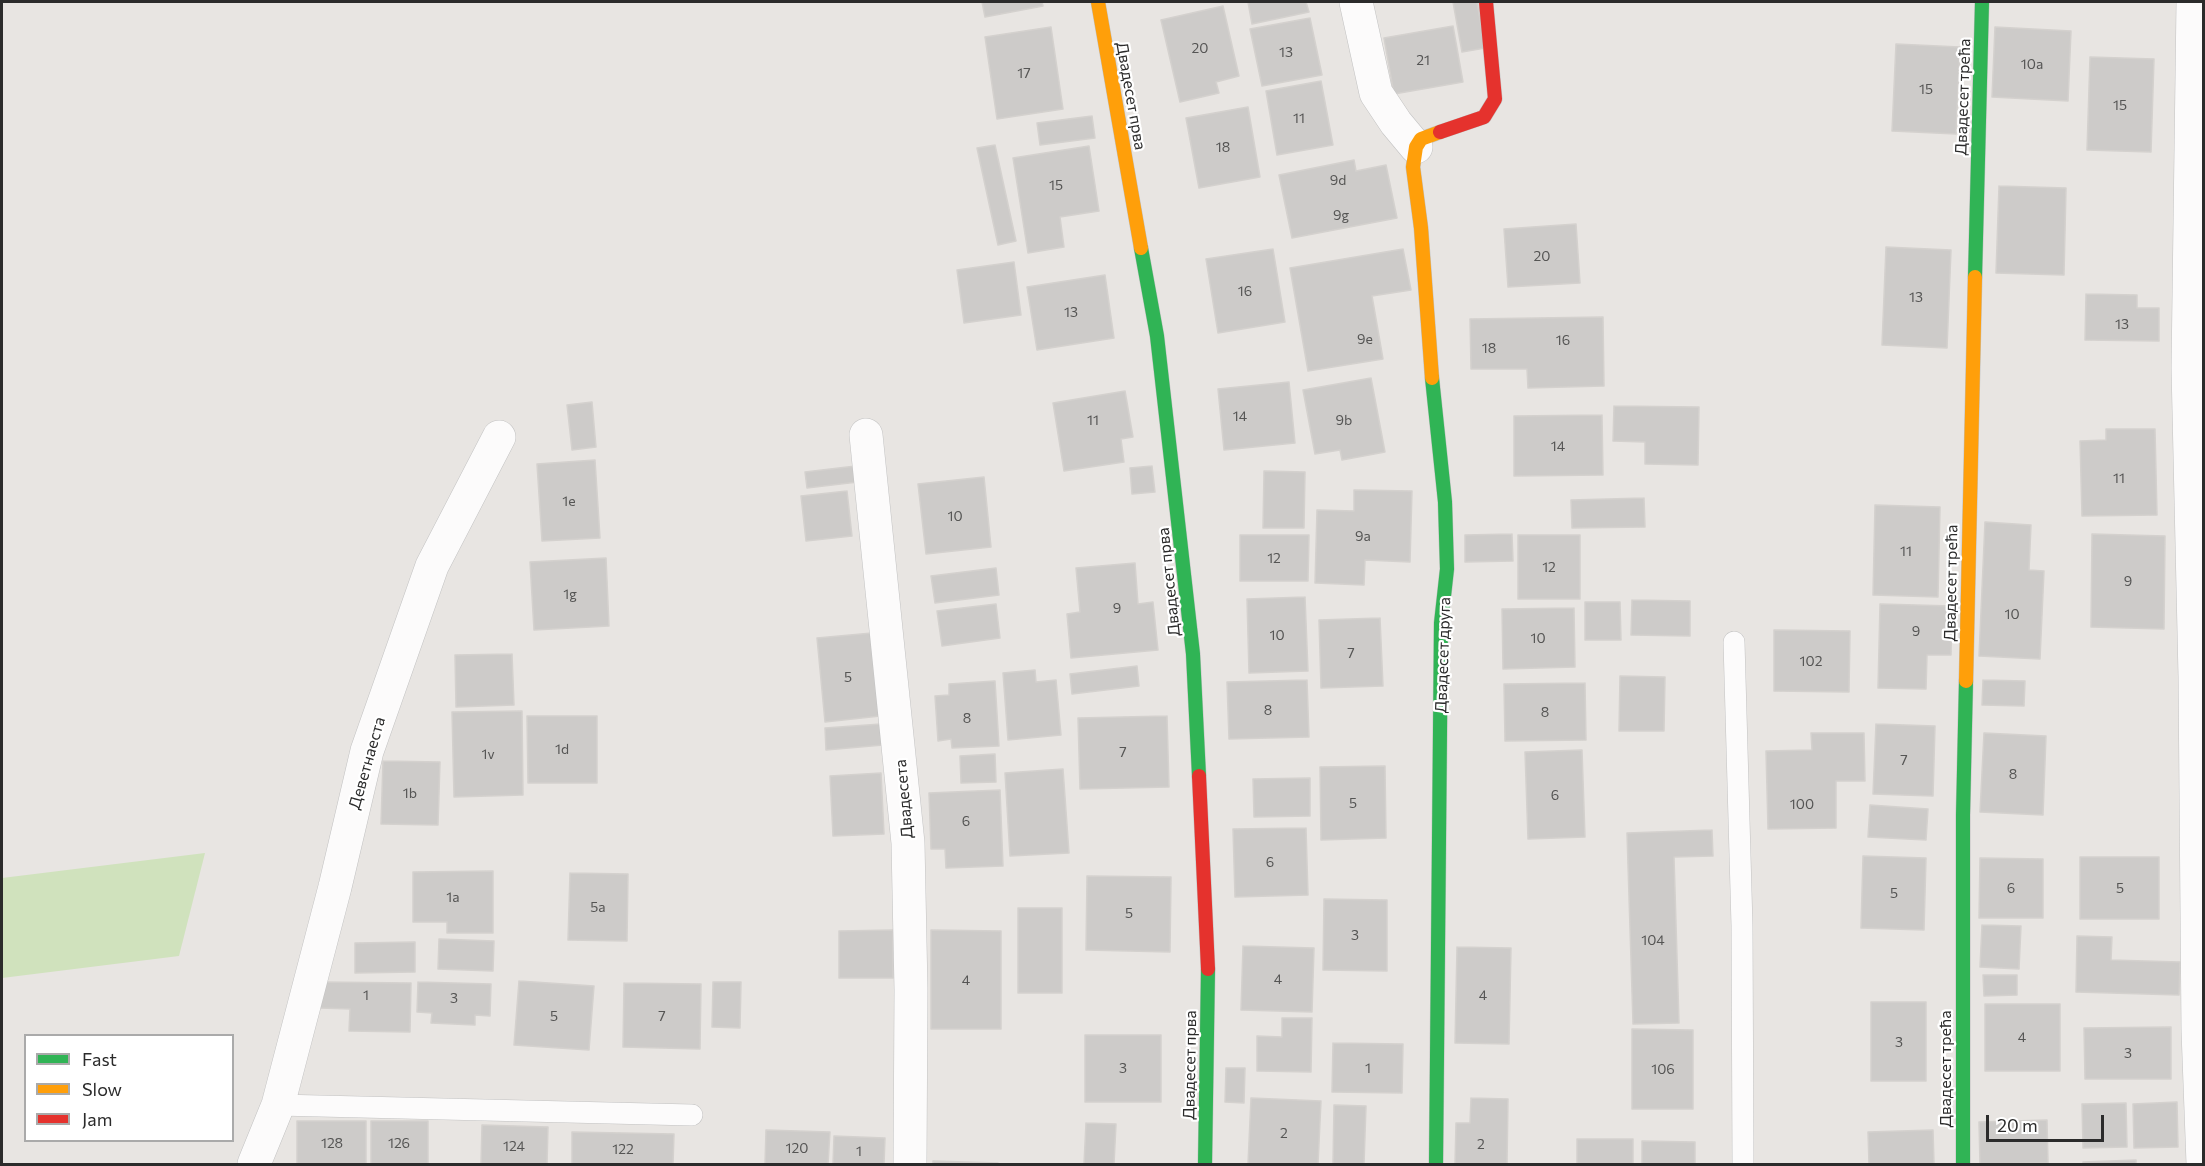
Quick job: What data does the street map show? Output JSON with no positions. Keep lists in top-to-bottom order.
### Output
{
  "streets": {
    "street": [
      "Двадесет прва",
      "Двадесет трећа",
      "Двадесет друга",
      "Деветнаеста",
      "Двадесета"
    ]
  },
  "house_numbers": [
    "20",
    "13",
    "21",
    "10a",
    "17",
    "15",
    "15",
    "11",
    "18",
    "9d",
    "15",
    "9g",
    "20",
    "16",
    "13",
    "13",
    "13",
    "9e",
    "16",
    "18",
    "14",
    "11",
    "9b",
    "14",
    "11",
    "1e",
    "10",
    "9a",
    "11",
    "12",
    "12",
    "9",
    "1g",
    "9",
    "10",
    "9",
    "10",
    "10",
    "7",
    "102",
    "5",
    "8",
    "8",
    "8",
    "1d",
    "7",
    "1v",
    "7",
    "8",
    "1b",
    "6",
    "5",
    "100",
    "6",
    "6",
    "6",
    "5",
    "5",
    "1a",
    "5a",
    "5",
    "3",
    "104",
    "4",
    "4",
    "1",
    "4",
    "3",
    "5",
    "7",
    "4",
    "3",
    "3",
    "3",
    "1",
    "106",
    "2",
    "128",
    "126",
    "2",
    "124",
    "120",
    "122",
    "1"
  ],
  "legend": ["Fast", "Slow", "Jam"],
  "scale_bar": "20 m"
}
